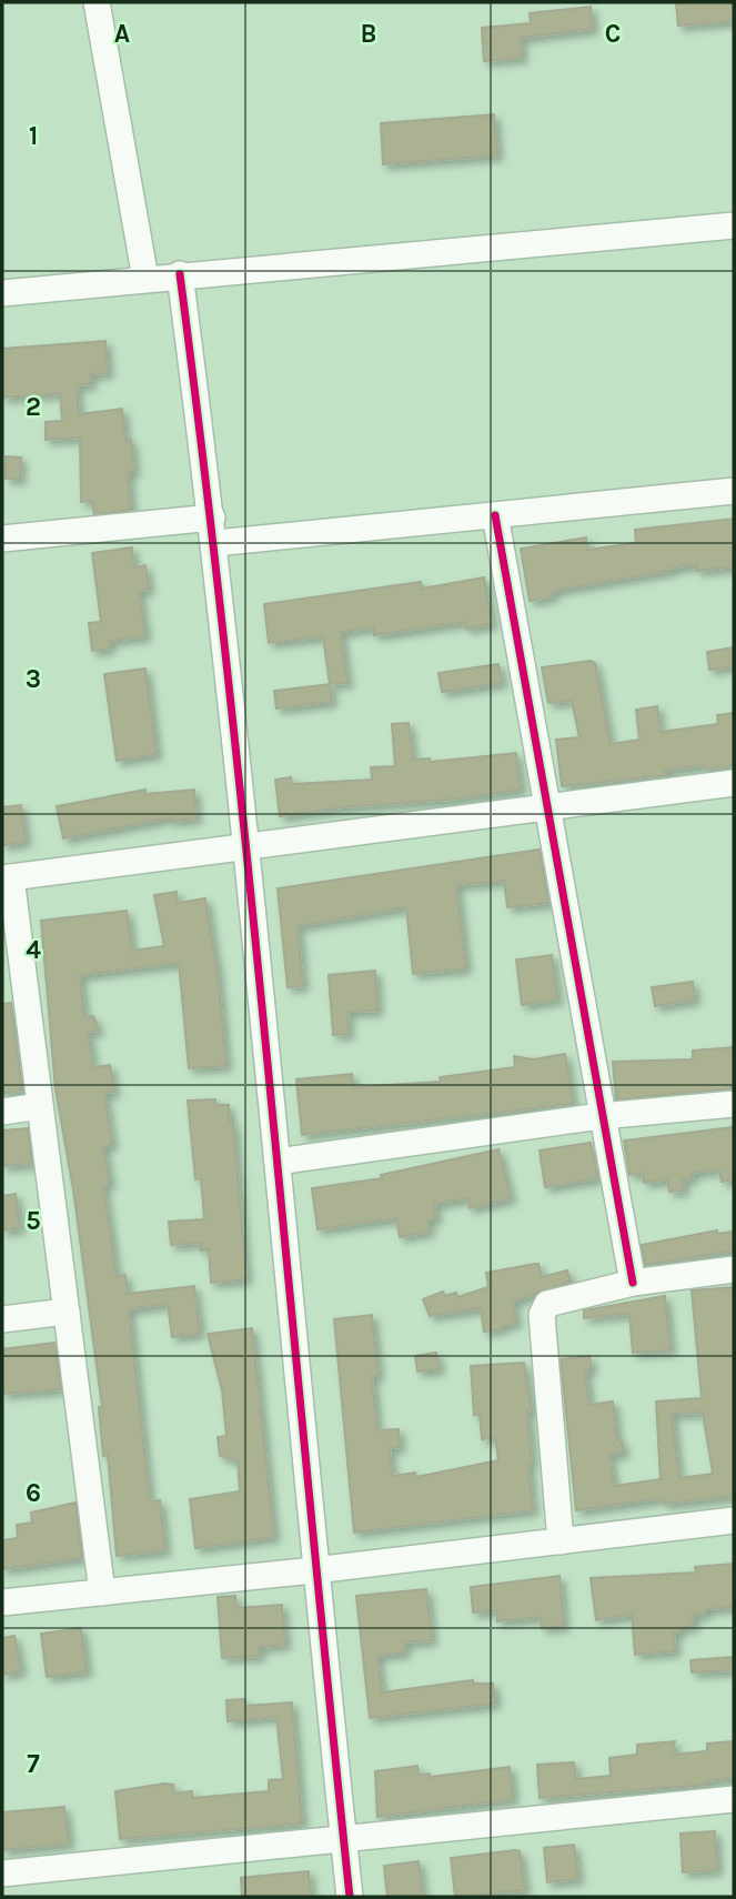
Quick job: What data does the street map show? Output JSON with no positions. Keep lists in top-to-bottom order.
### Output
{
  "grid": {
    "columns": ["A", "B", "C"],
    "rows": [
      "1",
      "2",
      "3",
      "4",
      "5",
      "6",
      "7"
    ]
  }
}
